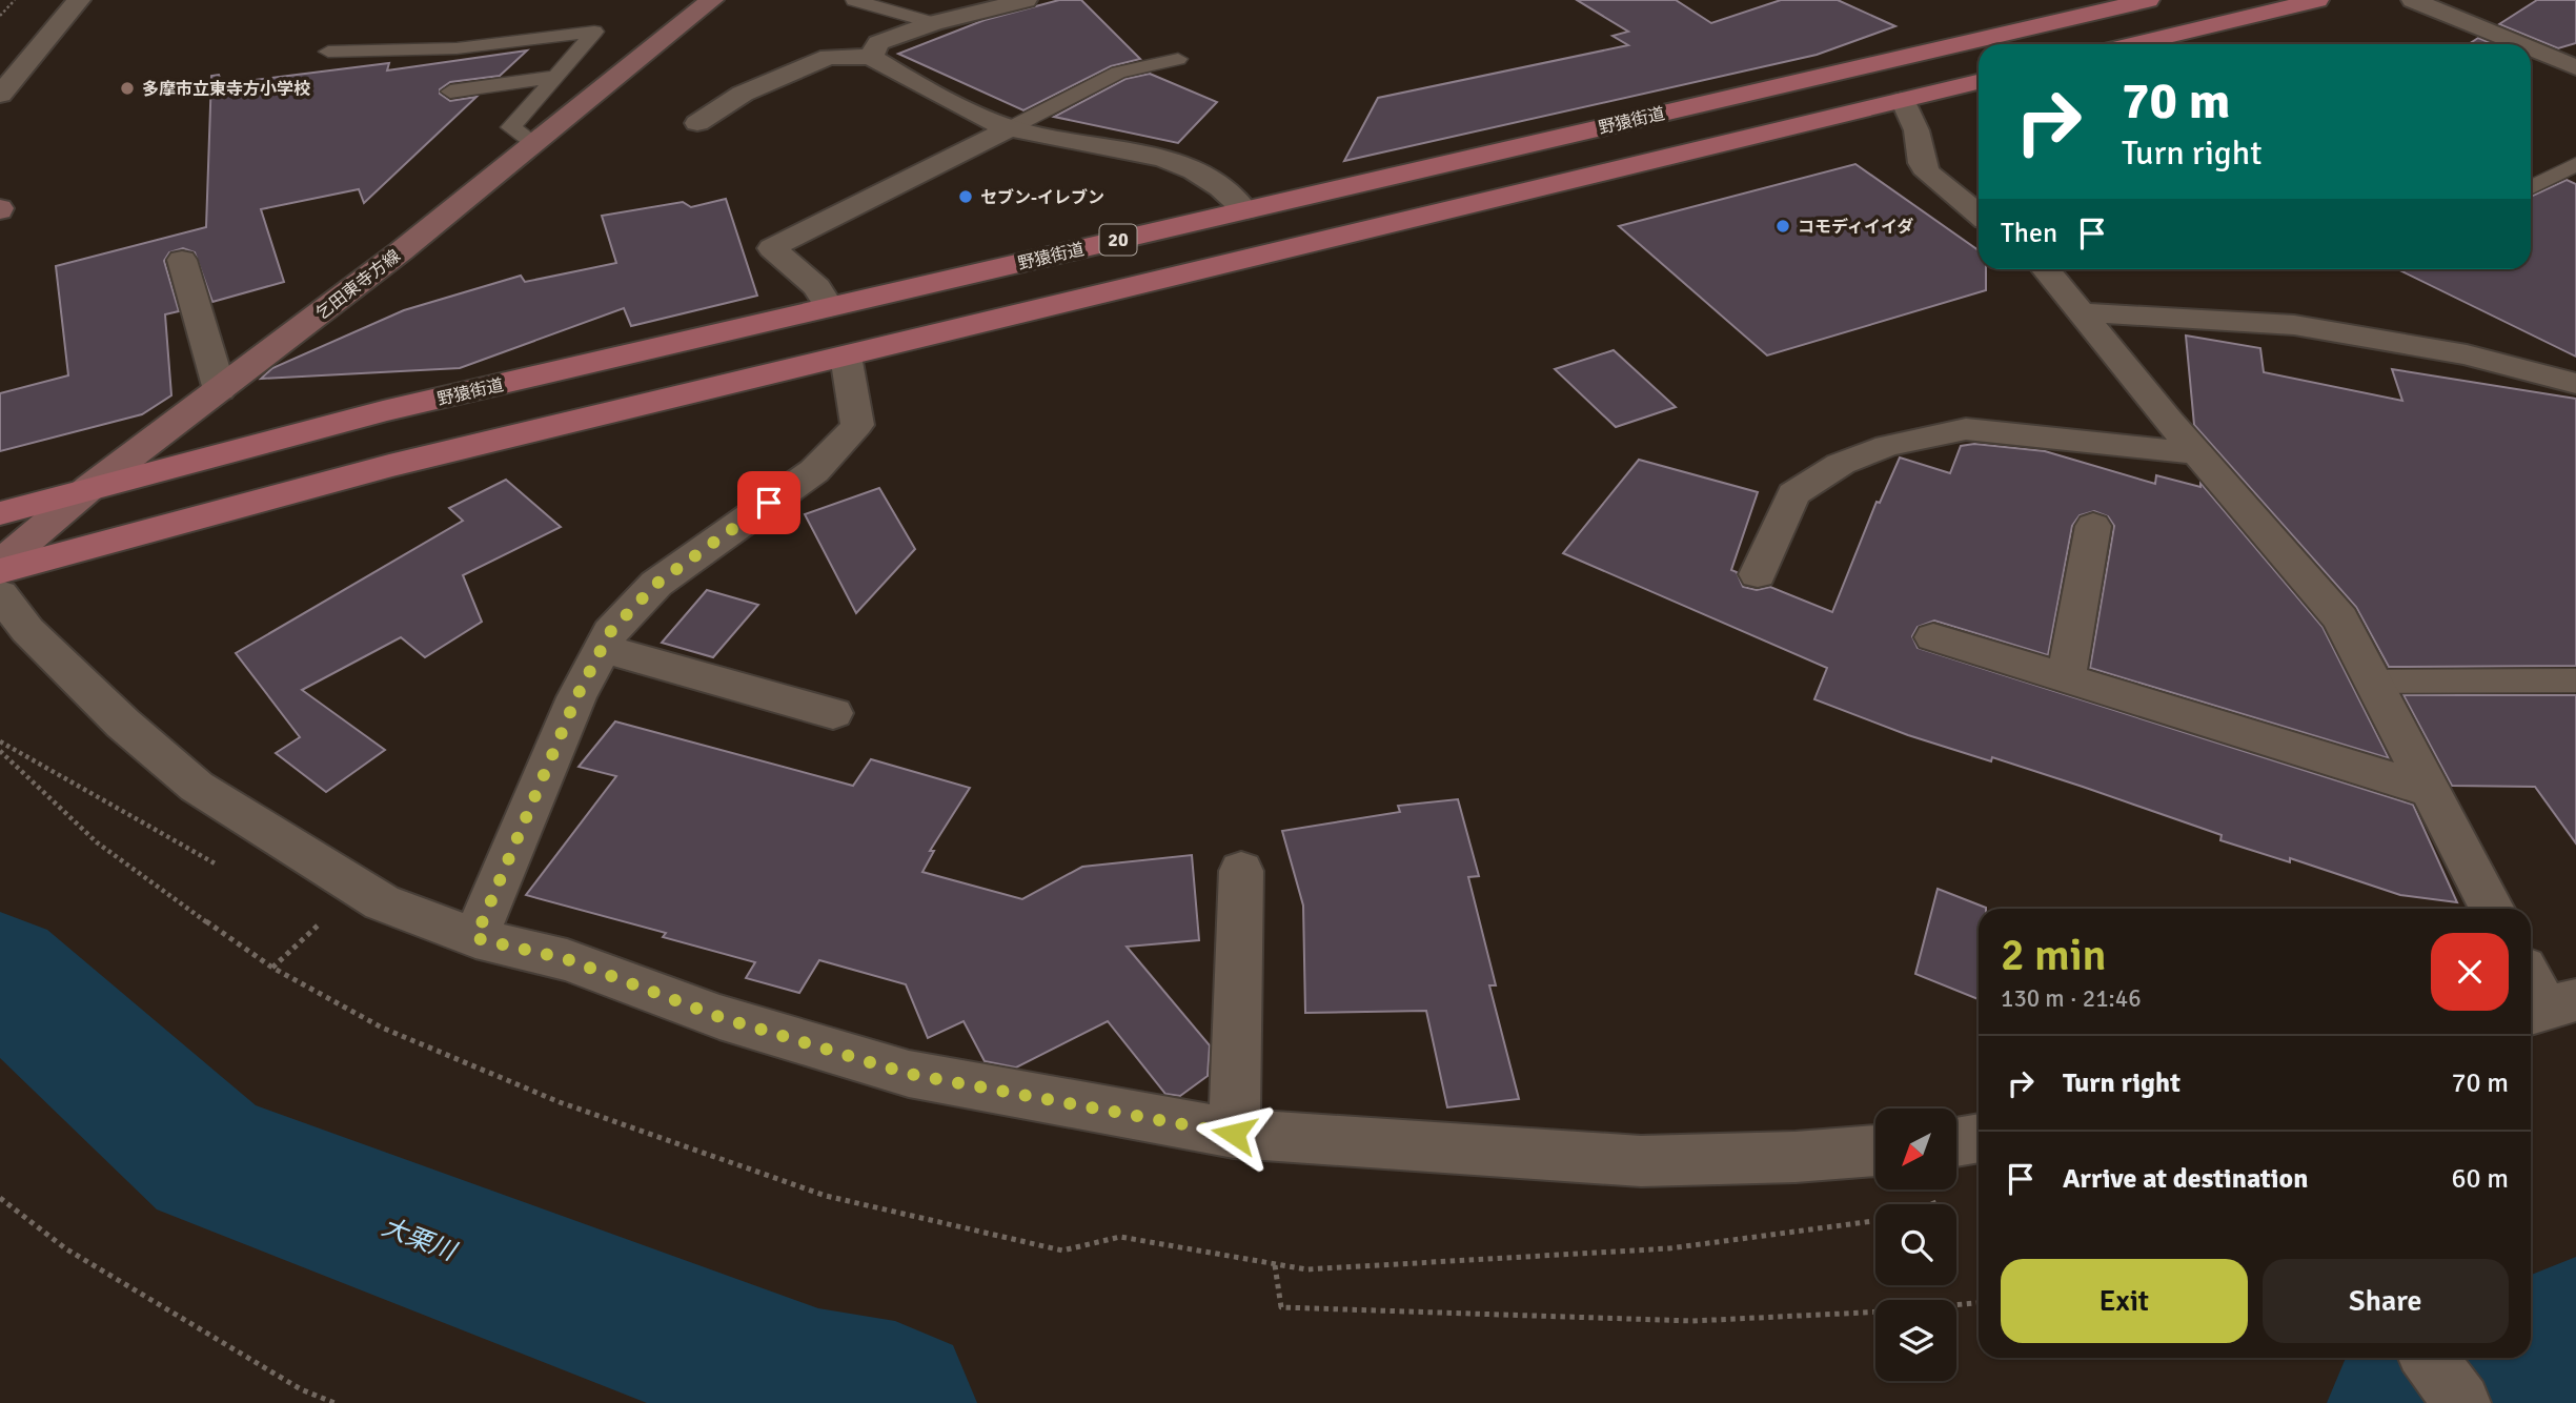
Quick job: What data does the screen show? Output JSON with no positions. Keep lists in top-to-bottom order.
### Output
{
  "streets": {
    "main road": ["野猿街道", "20", "乞田東寺方線"]
  },
  "crossings": [
    ["野猿街道", "乞田東寺方線"]
  ],
  "water": ["大栗川"],
  "places": ["多摩市立東寺方小学校", "セブン-イレブン", "コモディイイダ"],
  "north": "bottom left",
  "page": {
    "turn": ["70 m", "Turn right"],
    "then": "Then",
    "heading": ["2 min", "130 m · 21:46"],
    "list": [
      {
        "name": "Turn right",
        "value": "70 m"
      },
      {
        "name": "Arrive at destination",
        "value": "60 m"
      }
    ],
    "buttons": ["Exit", "Share"]
  }
}
